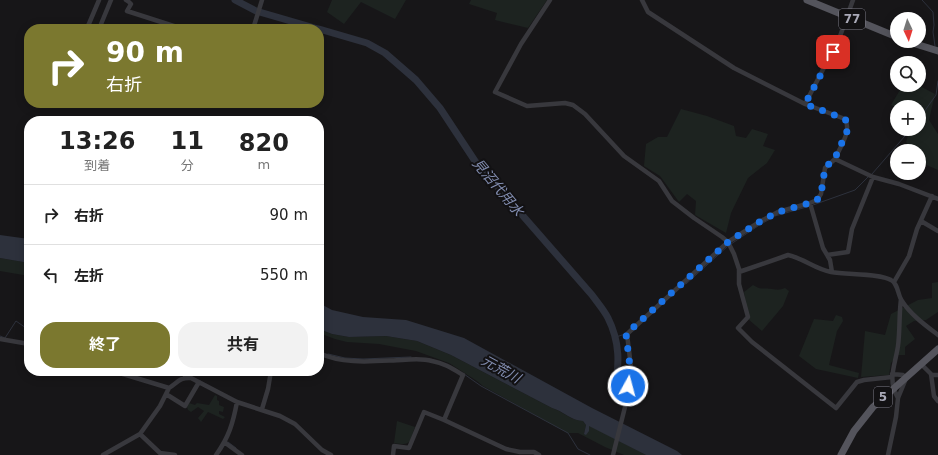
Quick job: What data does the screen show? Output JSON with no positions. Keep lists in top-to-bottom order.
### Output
{
  "streets": {
    "main road": ["77", "5"]
  },
  "water": ["見沼代用水", "元荒川"],
  "north": "bottom",
  "page": {
    "map_buttons": ["+", "−"],
    "turn": ["90 m", "右折"],
    "eta": [
      "13:26",
      "到着",
      "11",
      "分",
      "820",
      "m"
    ],
    "list": [
      {
        "name": "右折",
        "value": "90 m"
      },
      {
        "name": "左折",
        "value": "550 m"
      }
    ],
    "buttons": ["終了", "共有"]
  }
}
